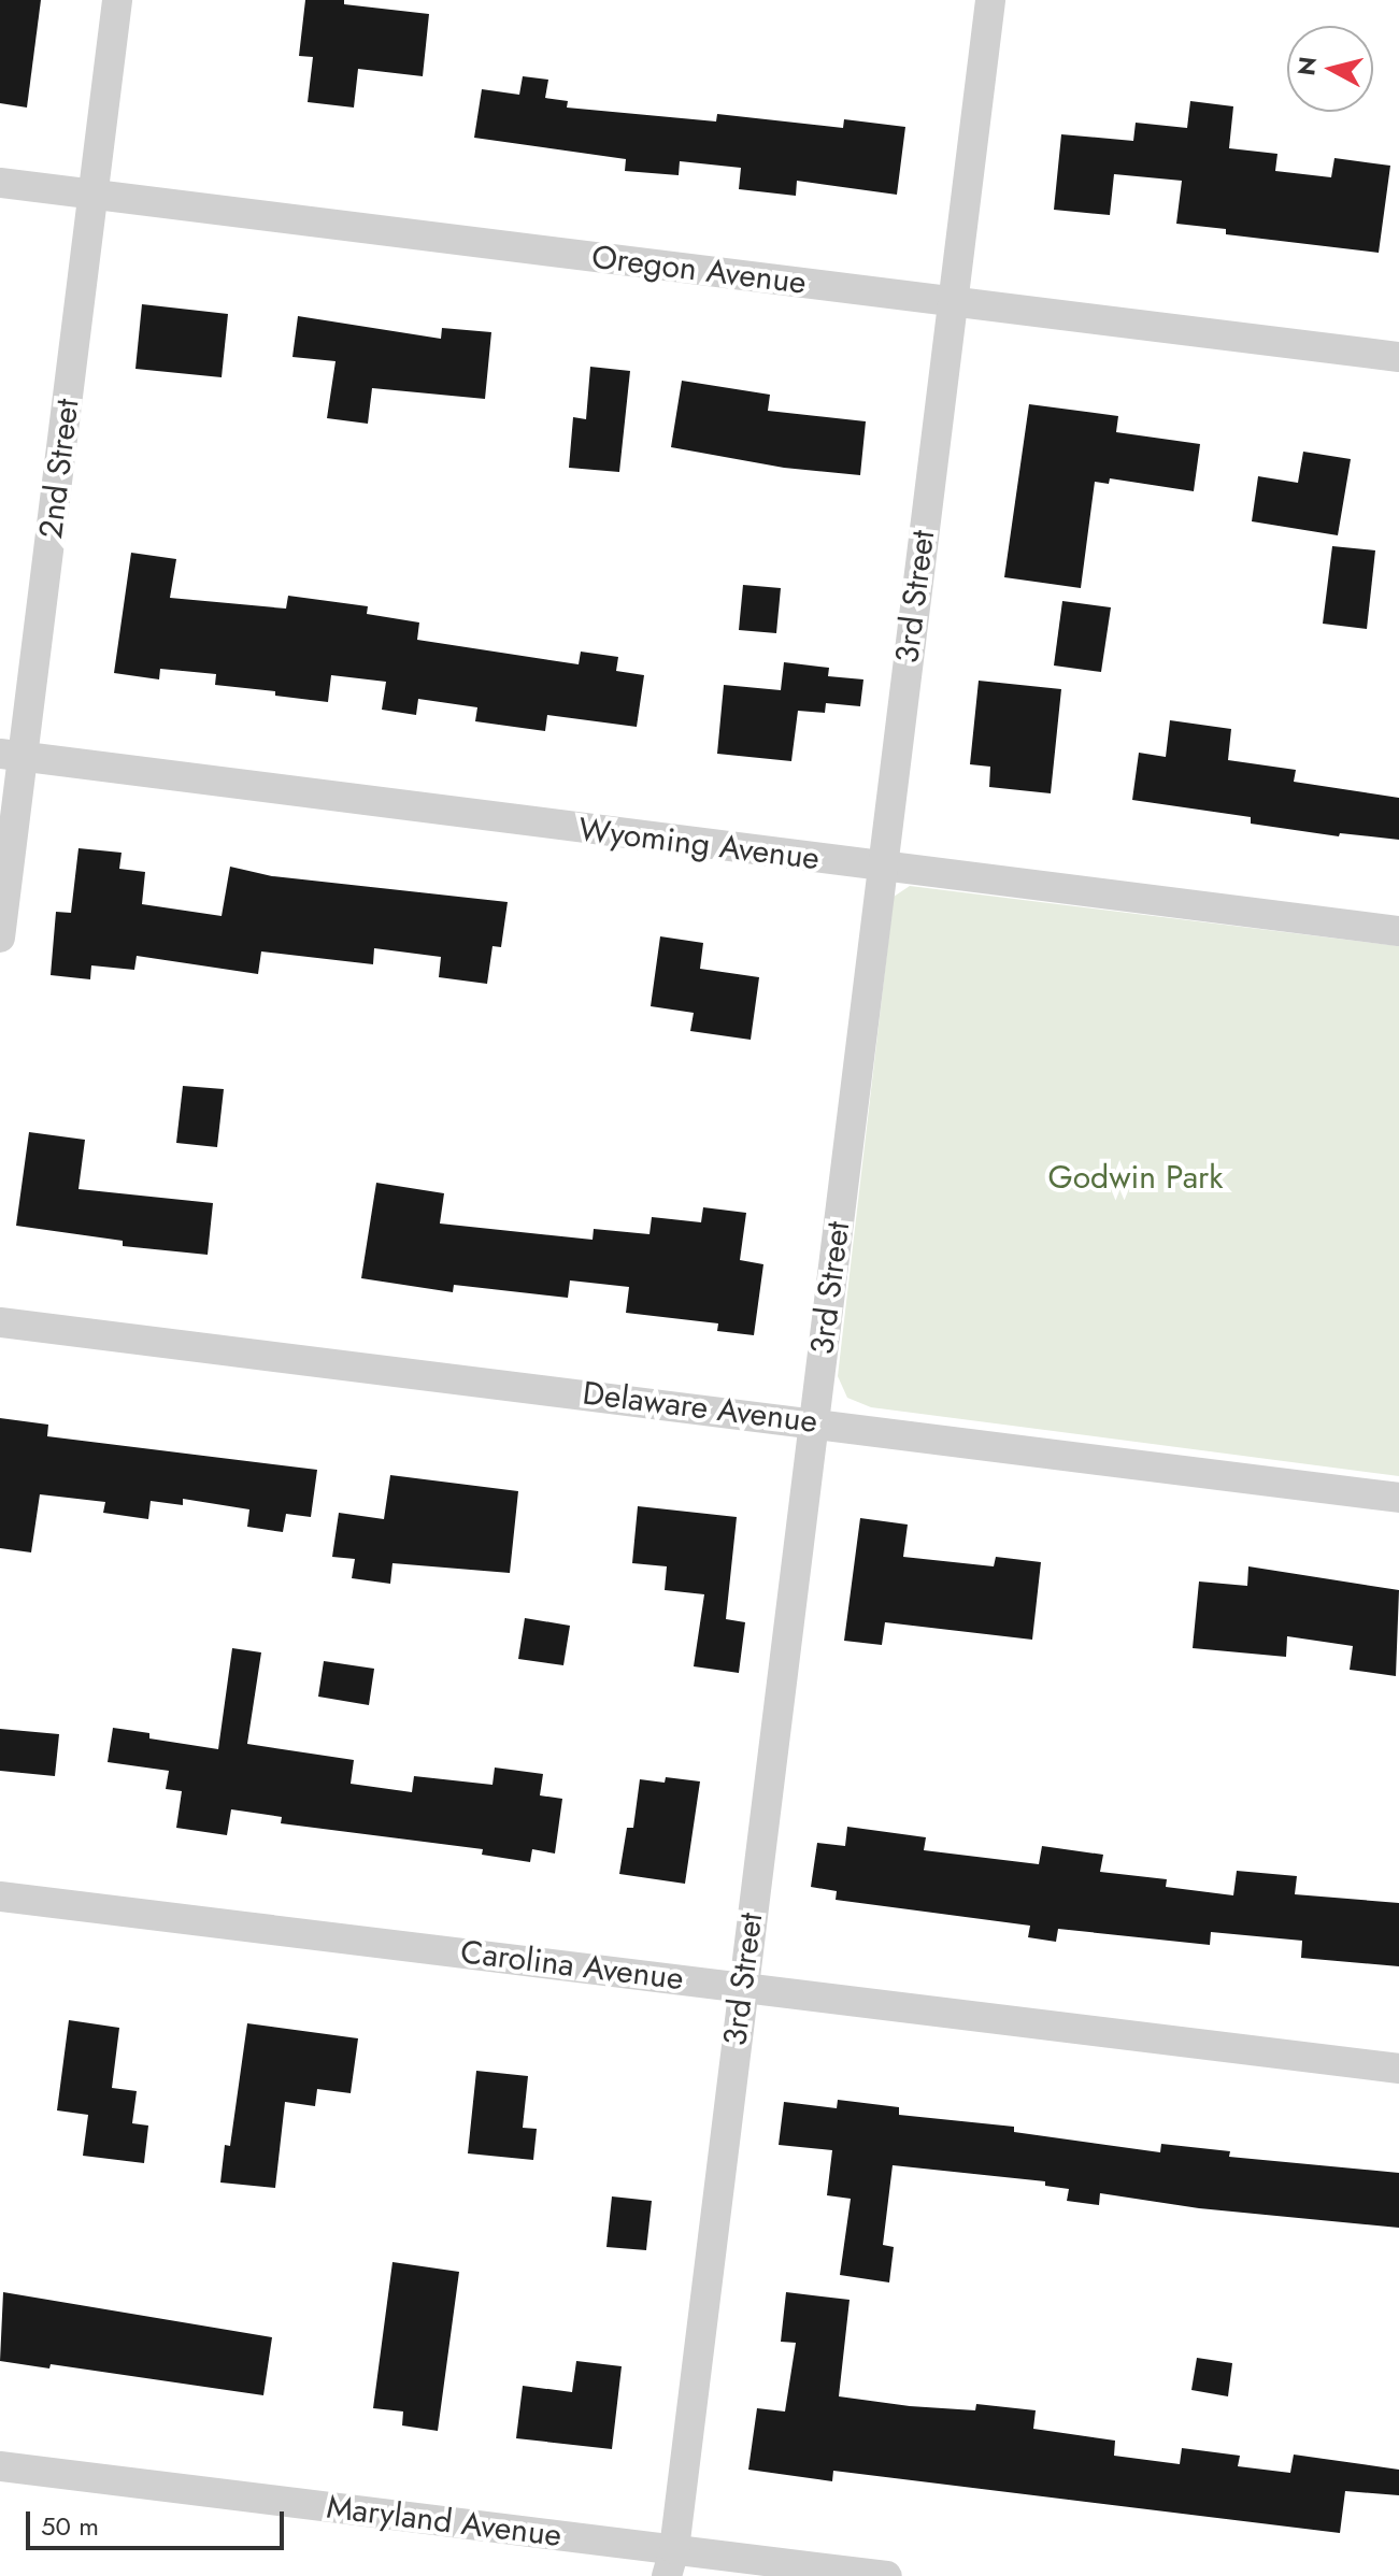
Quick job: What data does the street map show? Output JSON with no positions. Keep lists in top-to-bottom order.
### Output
{
  "streets": {
    "street": [
      "Oregon Avenue",
      "2nd Street",
      "3rd Street",
      "Wyoming Avenue",
      "Delaware Avenue",
      "Carolina Avenue",
      "Maryland Avenue"
    ]
  },
  "crossings": [
    ["Oregon Avenue", "2nd Street"],
    ["Oregon Avenue", "3rd Street"],
    ["2nd Street", "Wyoming Avenue"],
    ["3rd Street", "Wyoming Avenue"],
    ["3rd Street", "Delaware Avenue"],
    ["3rd Street", "Carolina Avenue"],
    ["3rd Street", "Maryland Avenue"]
  ],
  "parks": ["Godwin Park"],
  "scale_bar": "50 m",
  "north": "left"
}
